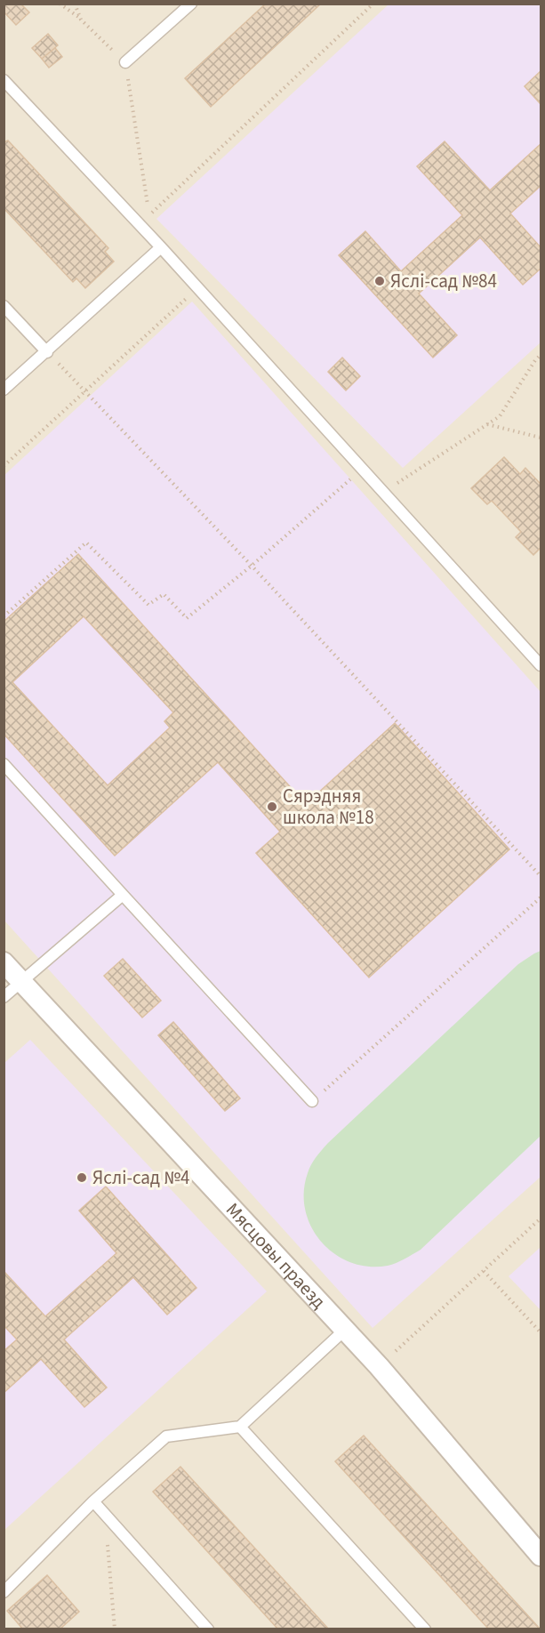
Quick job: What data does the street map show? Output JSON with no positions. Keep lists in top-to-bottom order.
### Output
{
  "streets": {
    "street": ["Мясцовы праезд"]
  },
  "places": ["Яслі-сад №84", "Сярэдняя школа №18", "Яслі-сад №4"]
}
